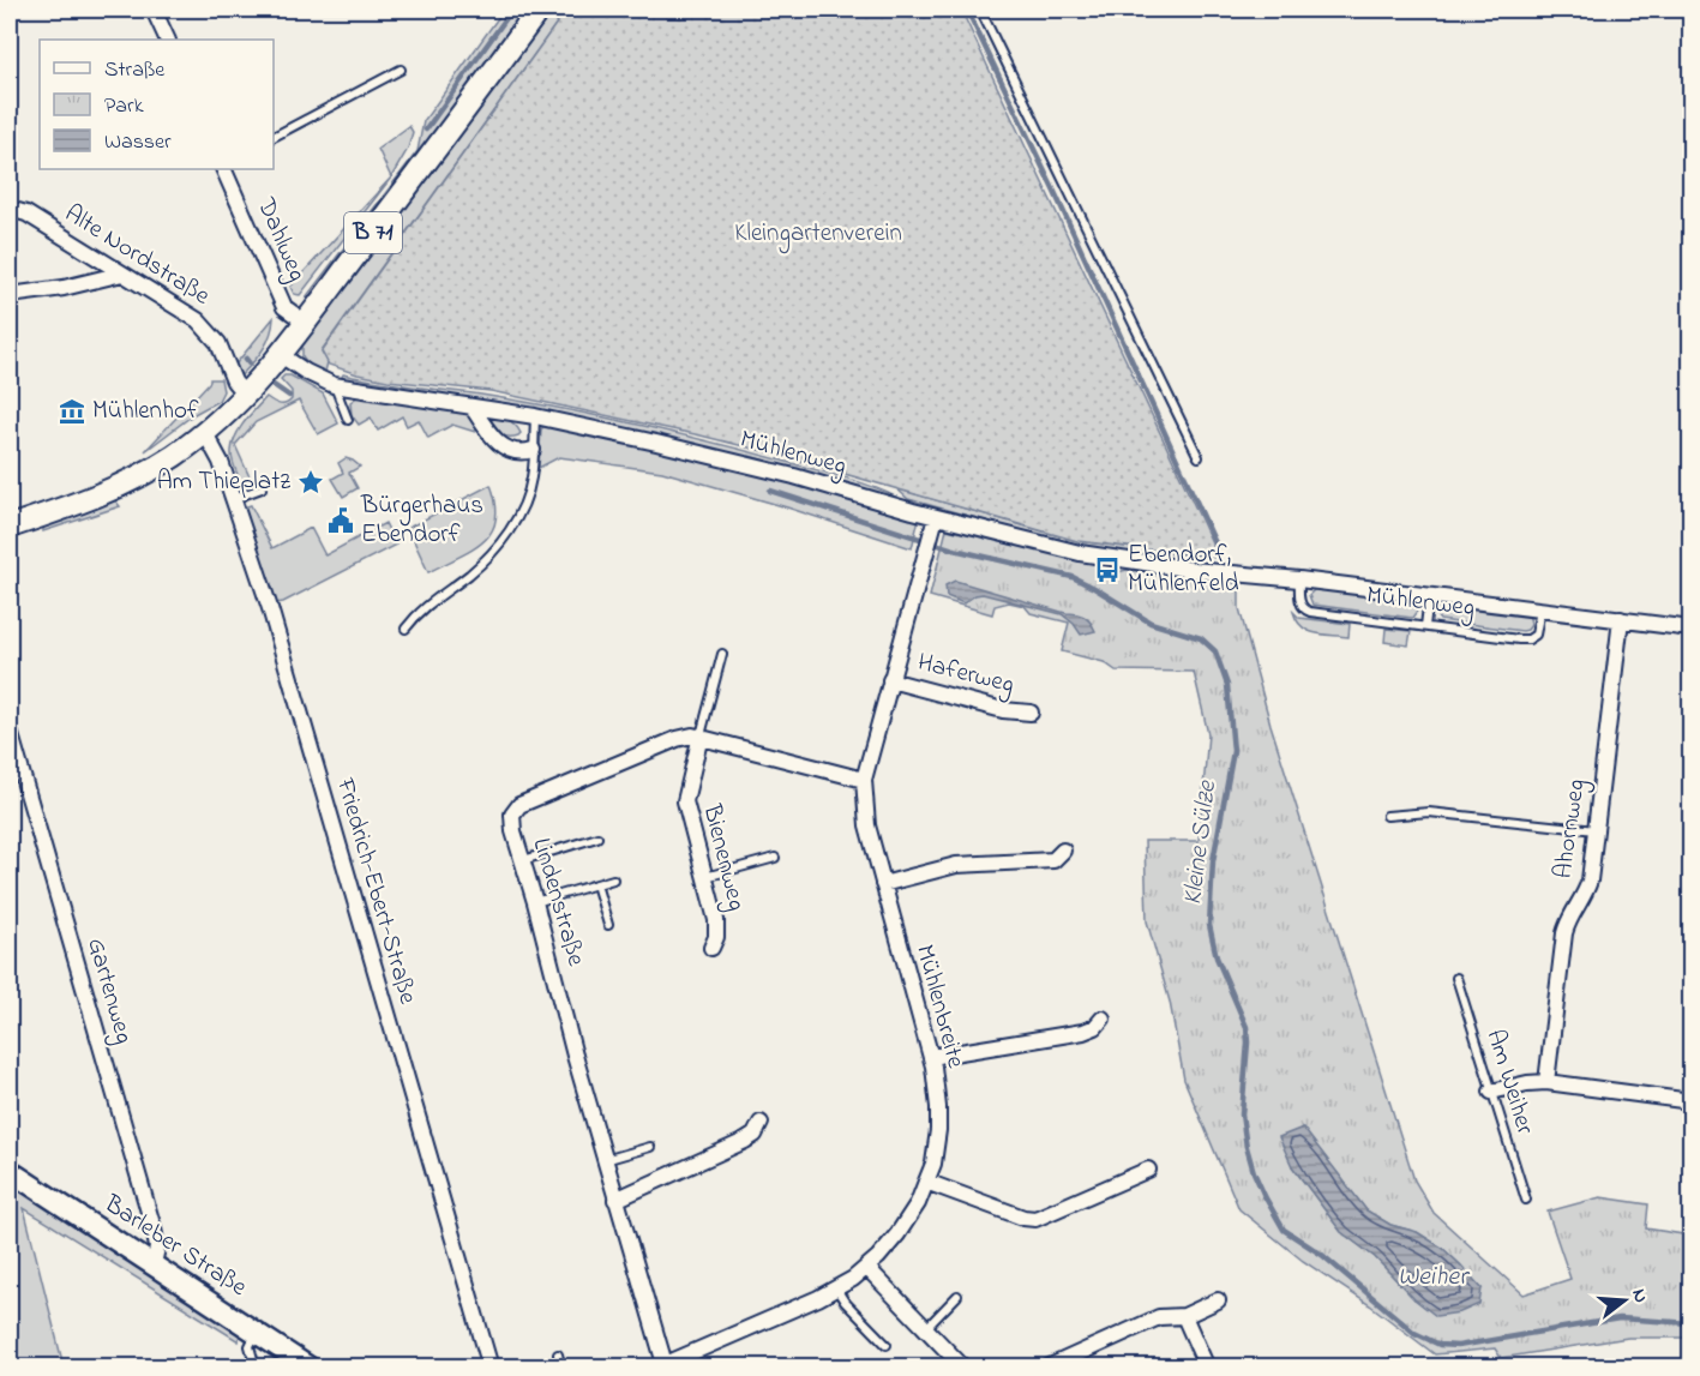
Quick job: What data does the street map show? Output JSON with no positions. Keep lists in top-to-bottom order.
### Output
{
  "streets": {
    "main road": ["B 71", "Barleber Straße"],
    "street": [
      "Dahlweg",
      "Alte Nordstraße",
      "Mühlenweg",
      "Haferweg",
      "Ahornweg",
      "Bienenweg",
      "Friedrich-Ebert-Straße",
      "Lindenstraße",
      "Gartenweg",
      "Mühlenbreite"
    ],
    "lane": ["Am Weiher"]
  },
  "crossings": [
    ["B 71", "Dahlweg"],
    ["B 71", "Alte Nordstraße"],
    ["B 71", "Mühlenweg"],
    ["B 71", "Friedrich-Ebert-Straße"],
    ["Mühlenweg", "Ahornweg"],
    ["Mühlenweg", "Mühlenbreite"],
    ["Haferweg", "Mühlenbreite"],
    ["Bienenweg", "Lindenstraße"],
    ["Lindenstraße", "Mühlenbreite"],
    ["Gartenweg", "Barleber Straße"]
  ],
  "water": ["Kleine Sülze", "Weiher"],
  "parks": ["Kleingartenverein"],
  "places": {
    "museum": ["Mühlenhof"],
    "place": ["Am Thieplatz"],
    "public building": ["Bürgerhaus Ebendorf"],
    "bus stop": ["Ebendorf, Mühlenfeld"]
  },
  "legend": ["Straße", "Park", "Wasser"],
  "north": "right"
}
